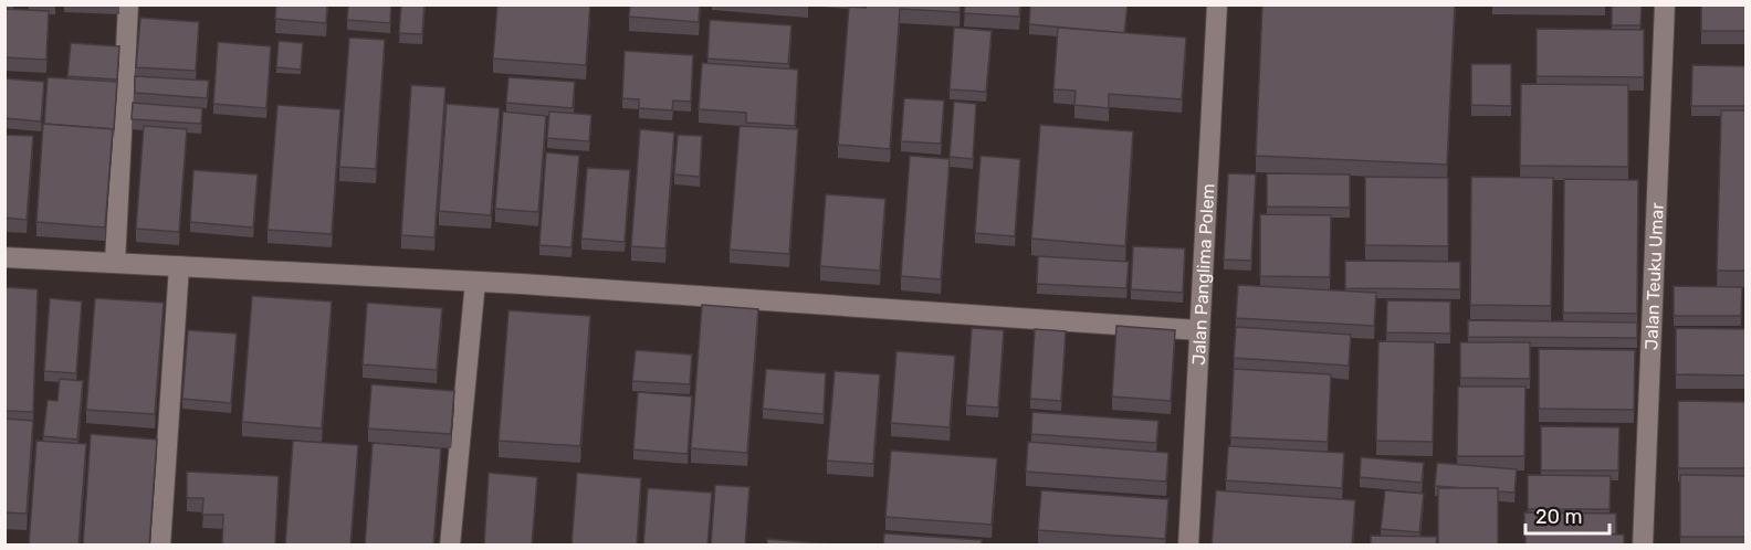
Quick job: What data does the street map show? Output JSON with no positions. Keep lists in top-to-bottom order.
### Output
{
  "streets": {
    "street": ["Jalan Panglima Polem", "Jalan Teuku Umar"]
  },
  "scale_bar": "20 m"
}
